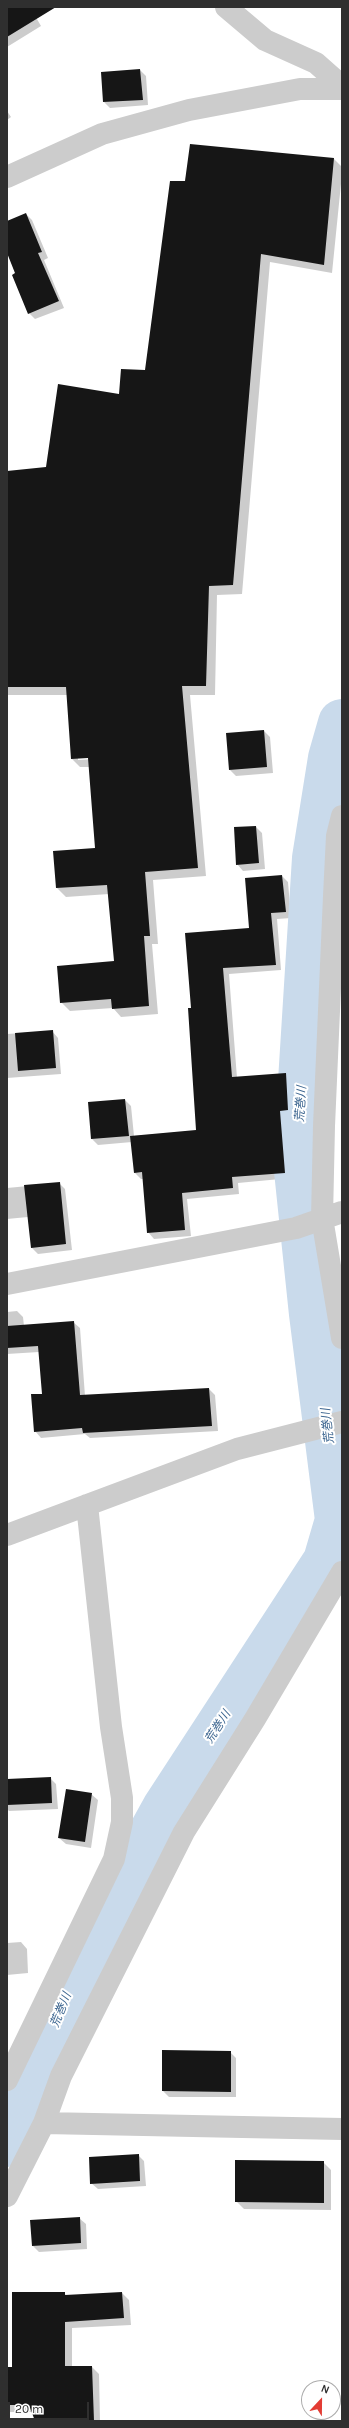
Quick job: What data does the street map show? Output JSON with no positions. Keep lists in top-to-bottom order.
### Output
{
  "water": ["荒巻川"],
  "scale_bar": "20 m",
  "north": "top"
}
